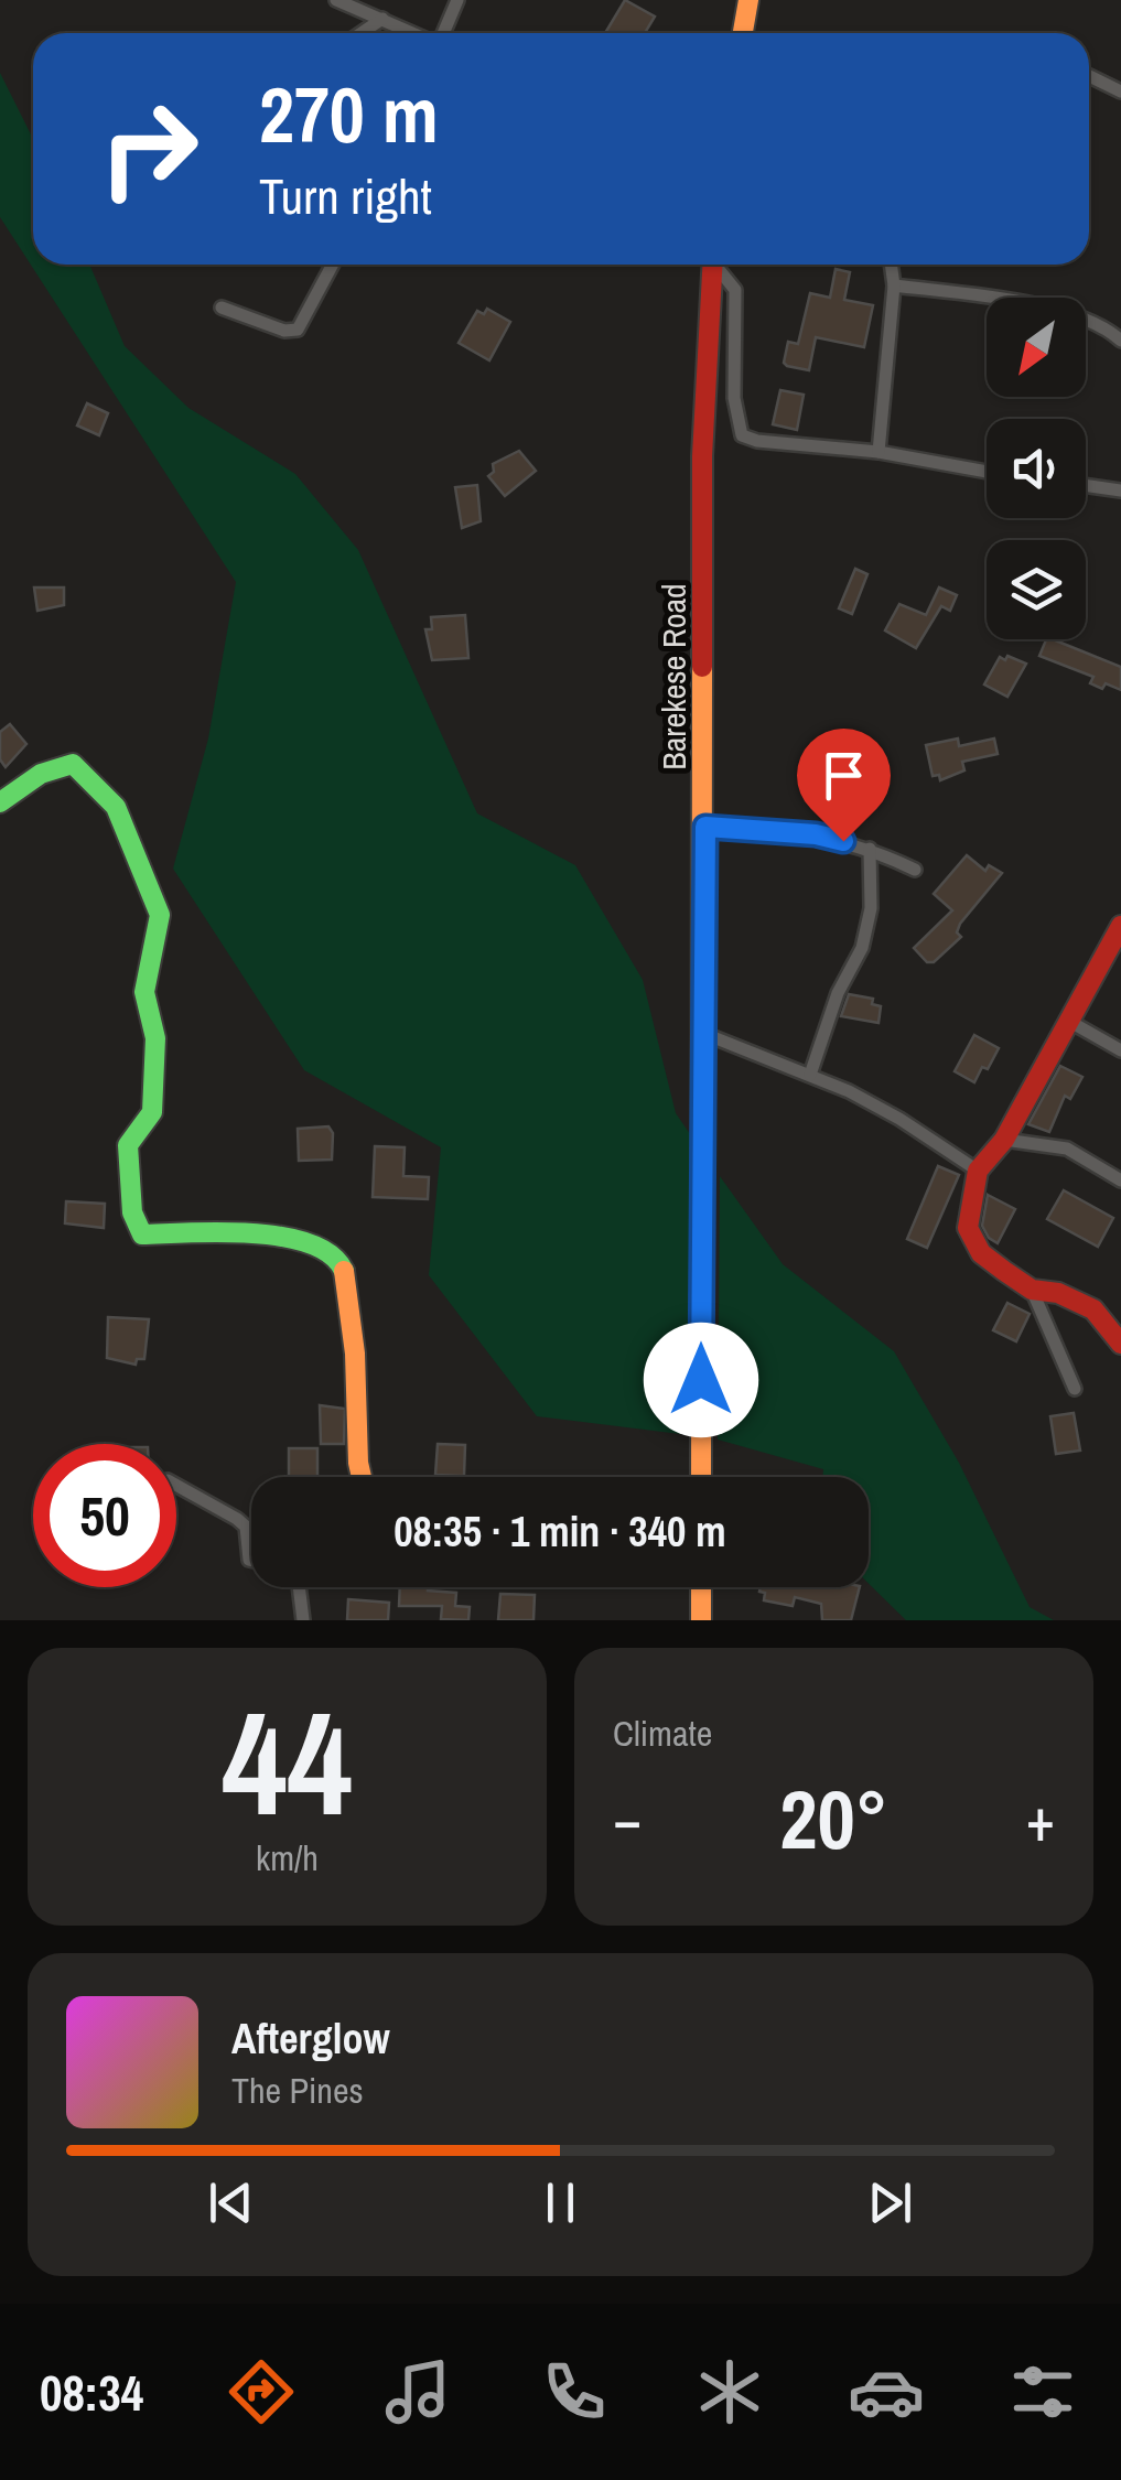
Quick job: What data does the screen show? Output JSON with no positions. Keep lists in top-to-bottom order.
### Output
{
  "streets": {
    "street": ["Barekese Road"]
  },
  "north": "bottom left",
  "page": {
    "turn": ["270 m", "Turn right"],
    "limit": "50",
    "trip": "08:35 · 1 min · 340 m",
    "tile": [
      ["44", "km/h"],
      "Climate"
    ],
    "heat": ["−", "20°", "+"],
    "song": ["Afterglow", "The Pines"],
    "tabs": "08:34"
  }
}
